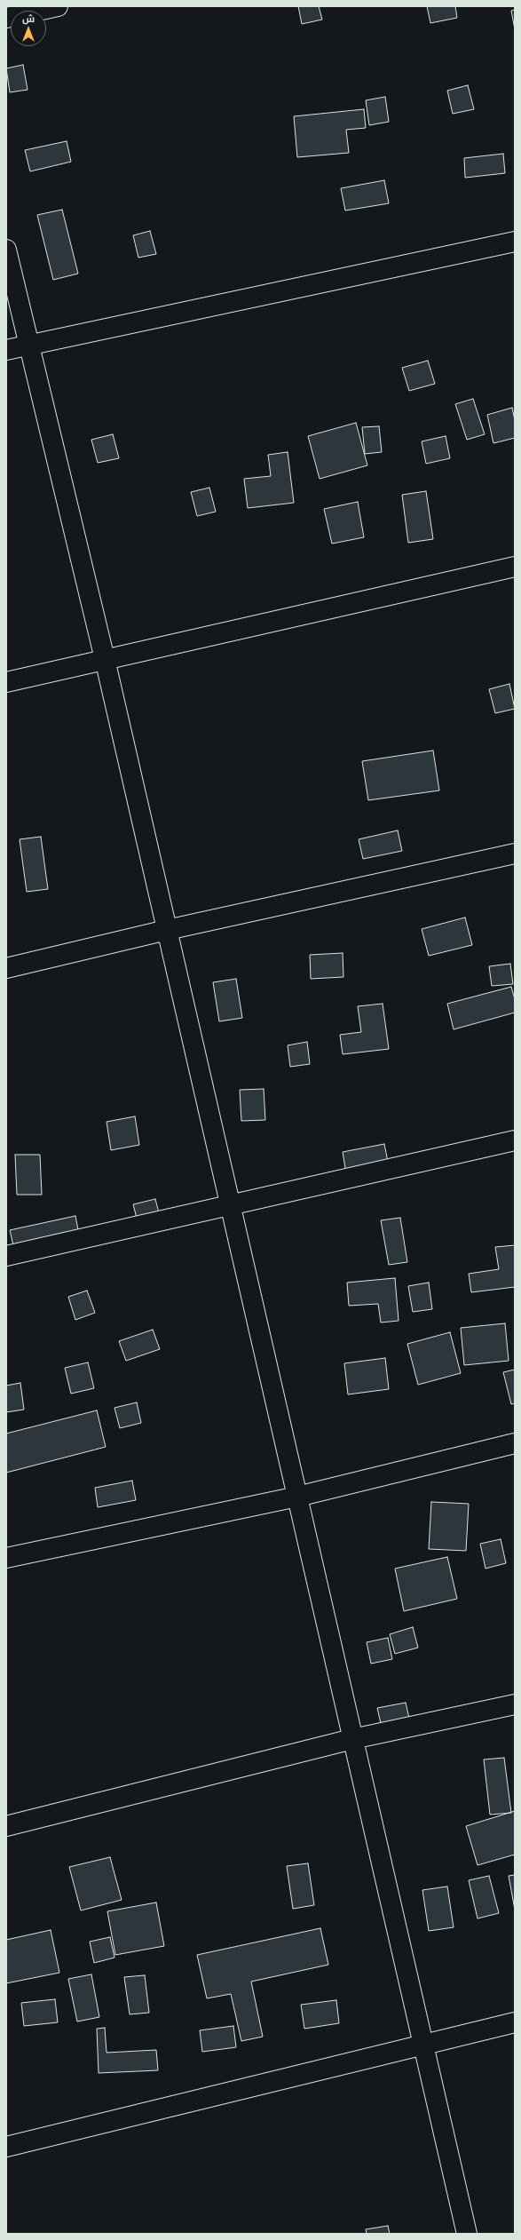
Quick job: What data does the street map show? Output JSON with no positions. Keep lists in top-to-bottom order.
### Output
{
  "north": "top"
}
